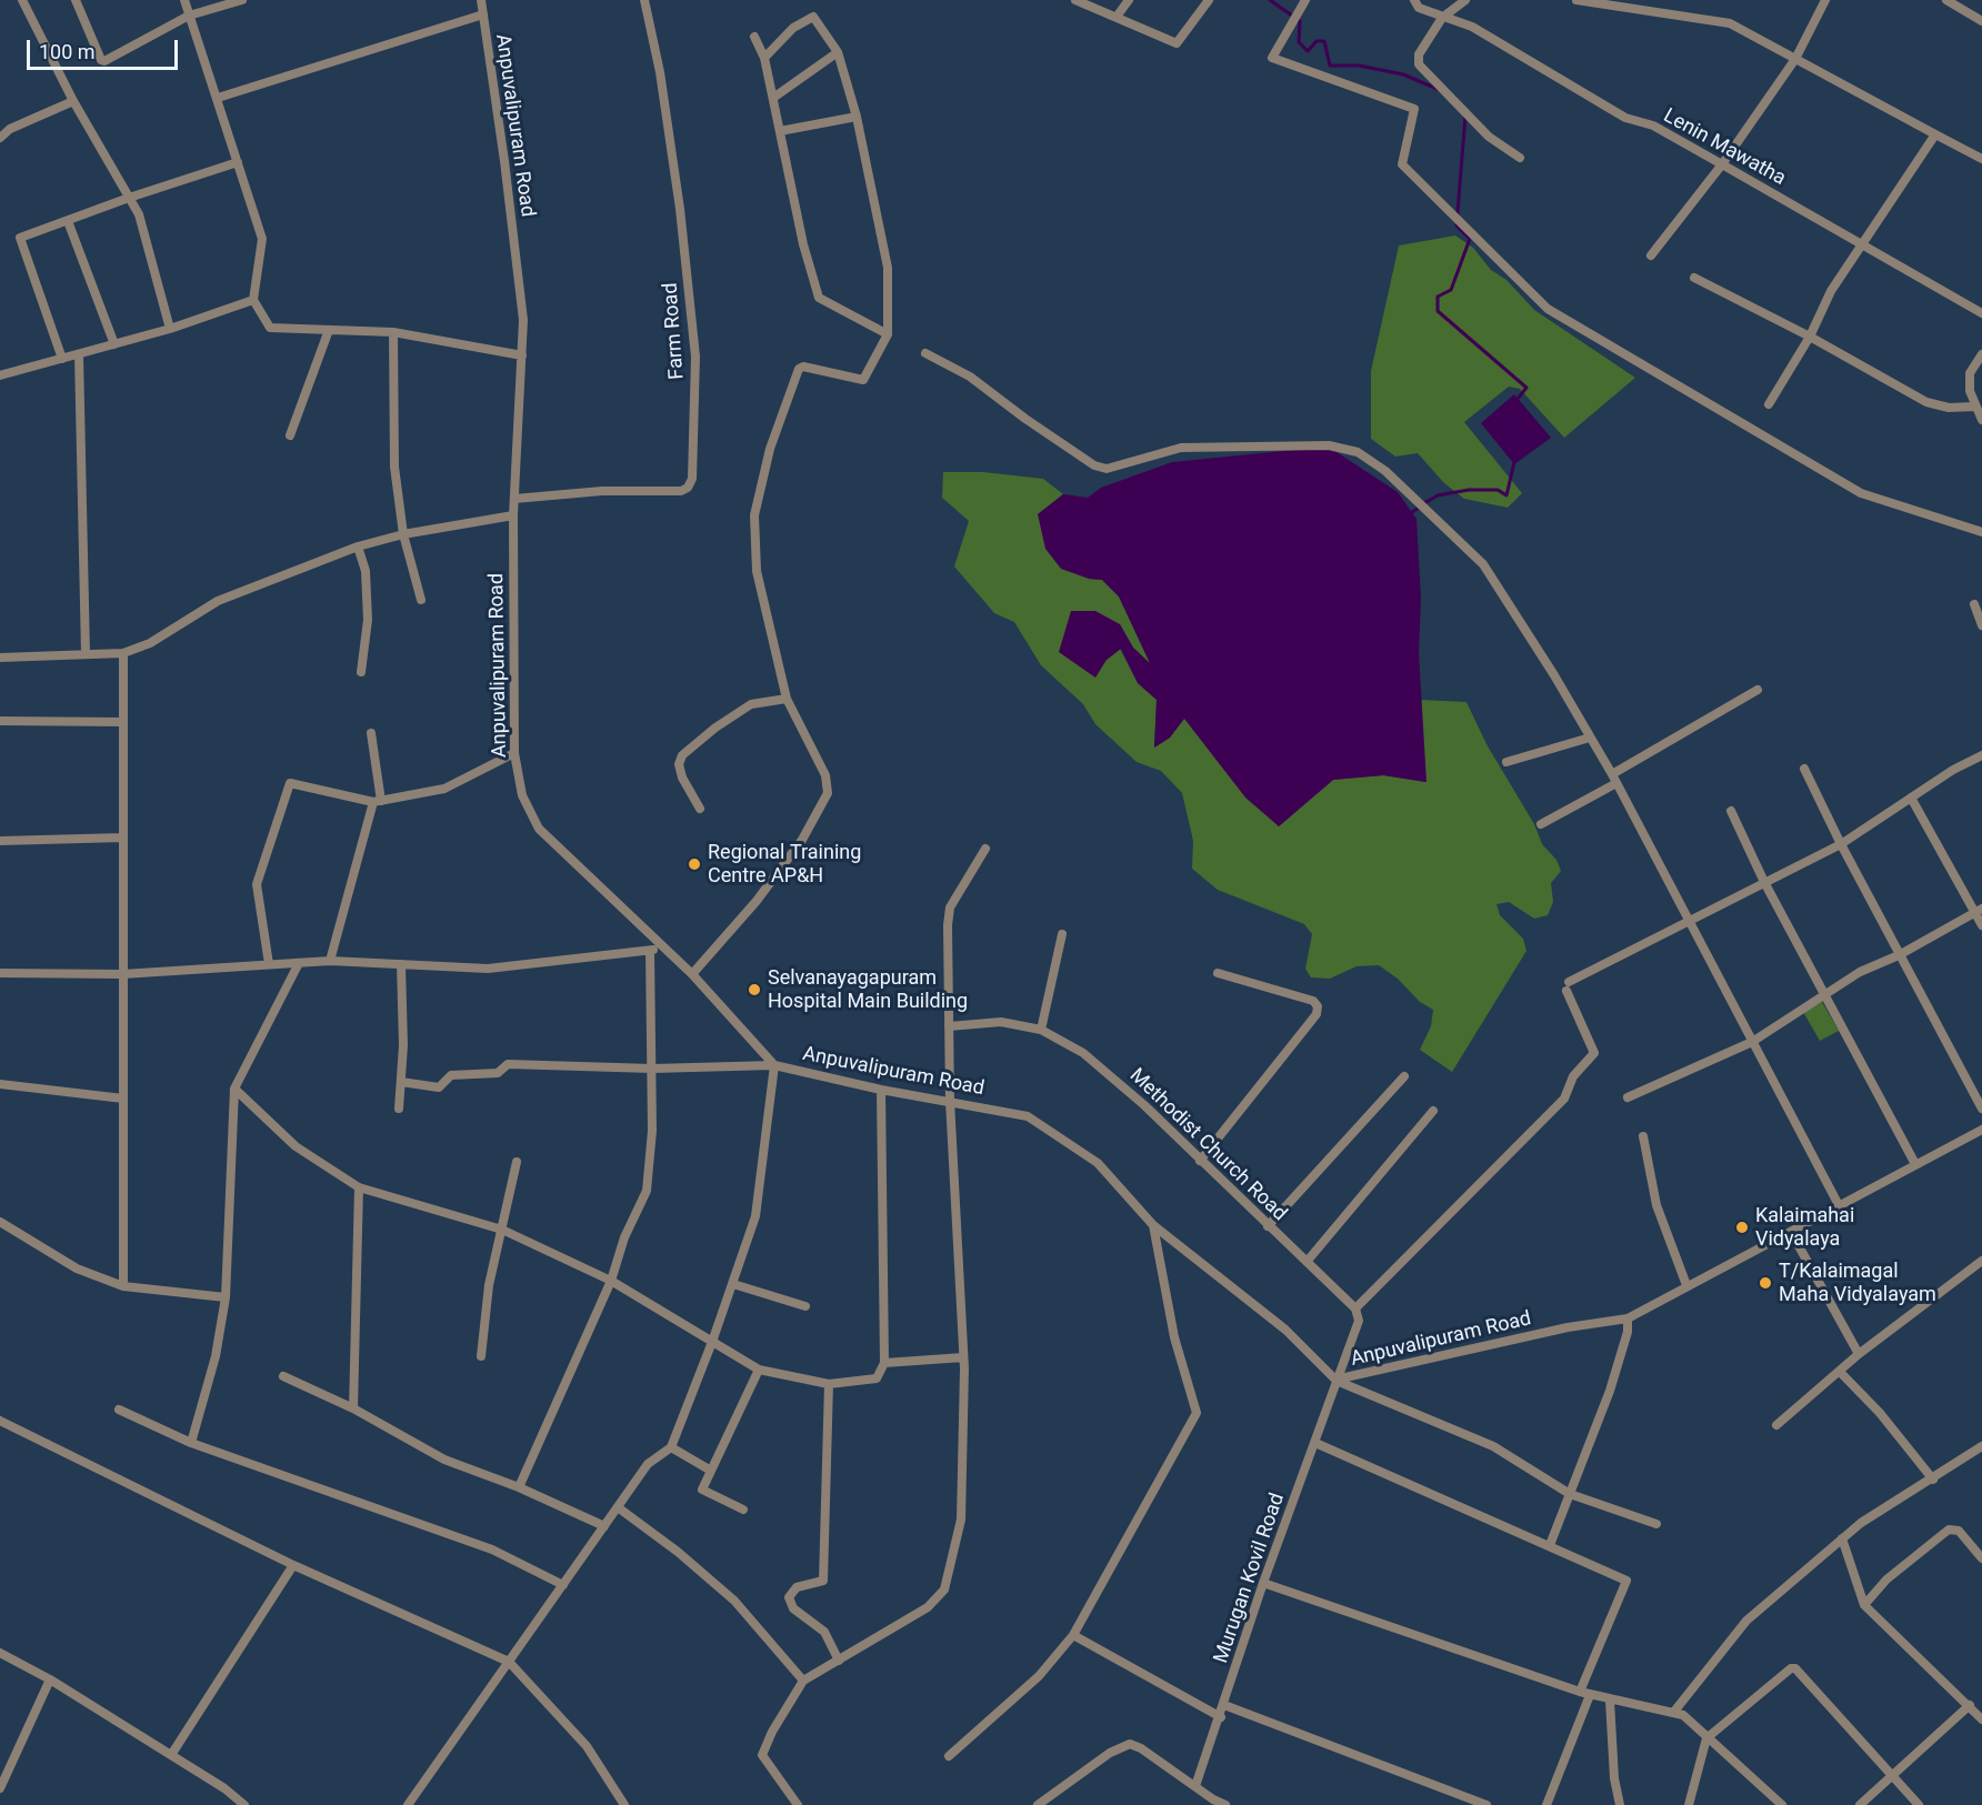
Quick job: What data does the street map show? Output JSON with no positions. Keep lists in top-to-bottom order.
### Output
{
  "streets": {
    "street": [
      "Anpuvalipuram Road",
      "Lenin Mawatha",
      "Farm Road",
      "Methodist Church Road",
      "Murugan Kovil Road"
    ]
  },
  "crossings": [
    ["Anpuvalipuram Road", "Farm Road"],
    ["Anpuvalipuram Road", "Murugan Kovil Road"]
  ],
  "places": [
    "Regional Training Centre AP&H",
    "Selvanayagapuram Hospital Main Building",
    "Kalaimahai Vidyalaya",
    "T/Kalaimagal Maha Vidyalayam"
  ],
  "scale_bar": "100 m"
}
